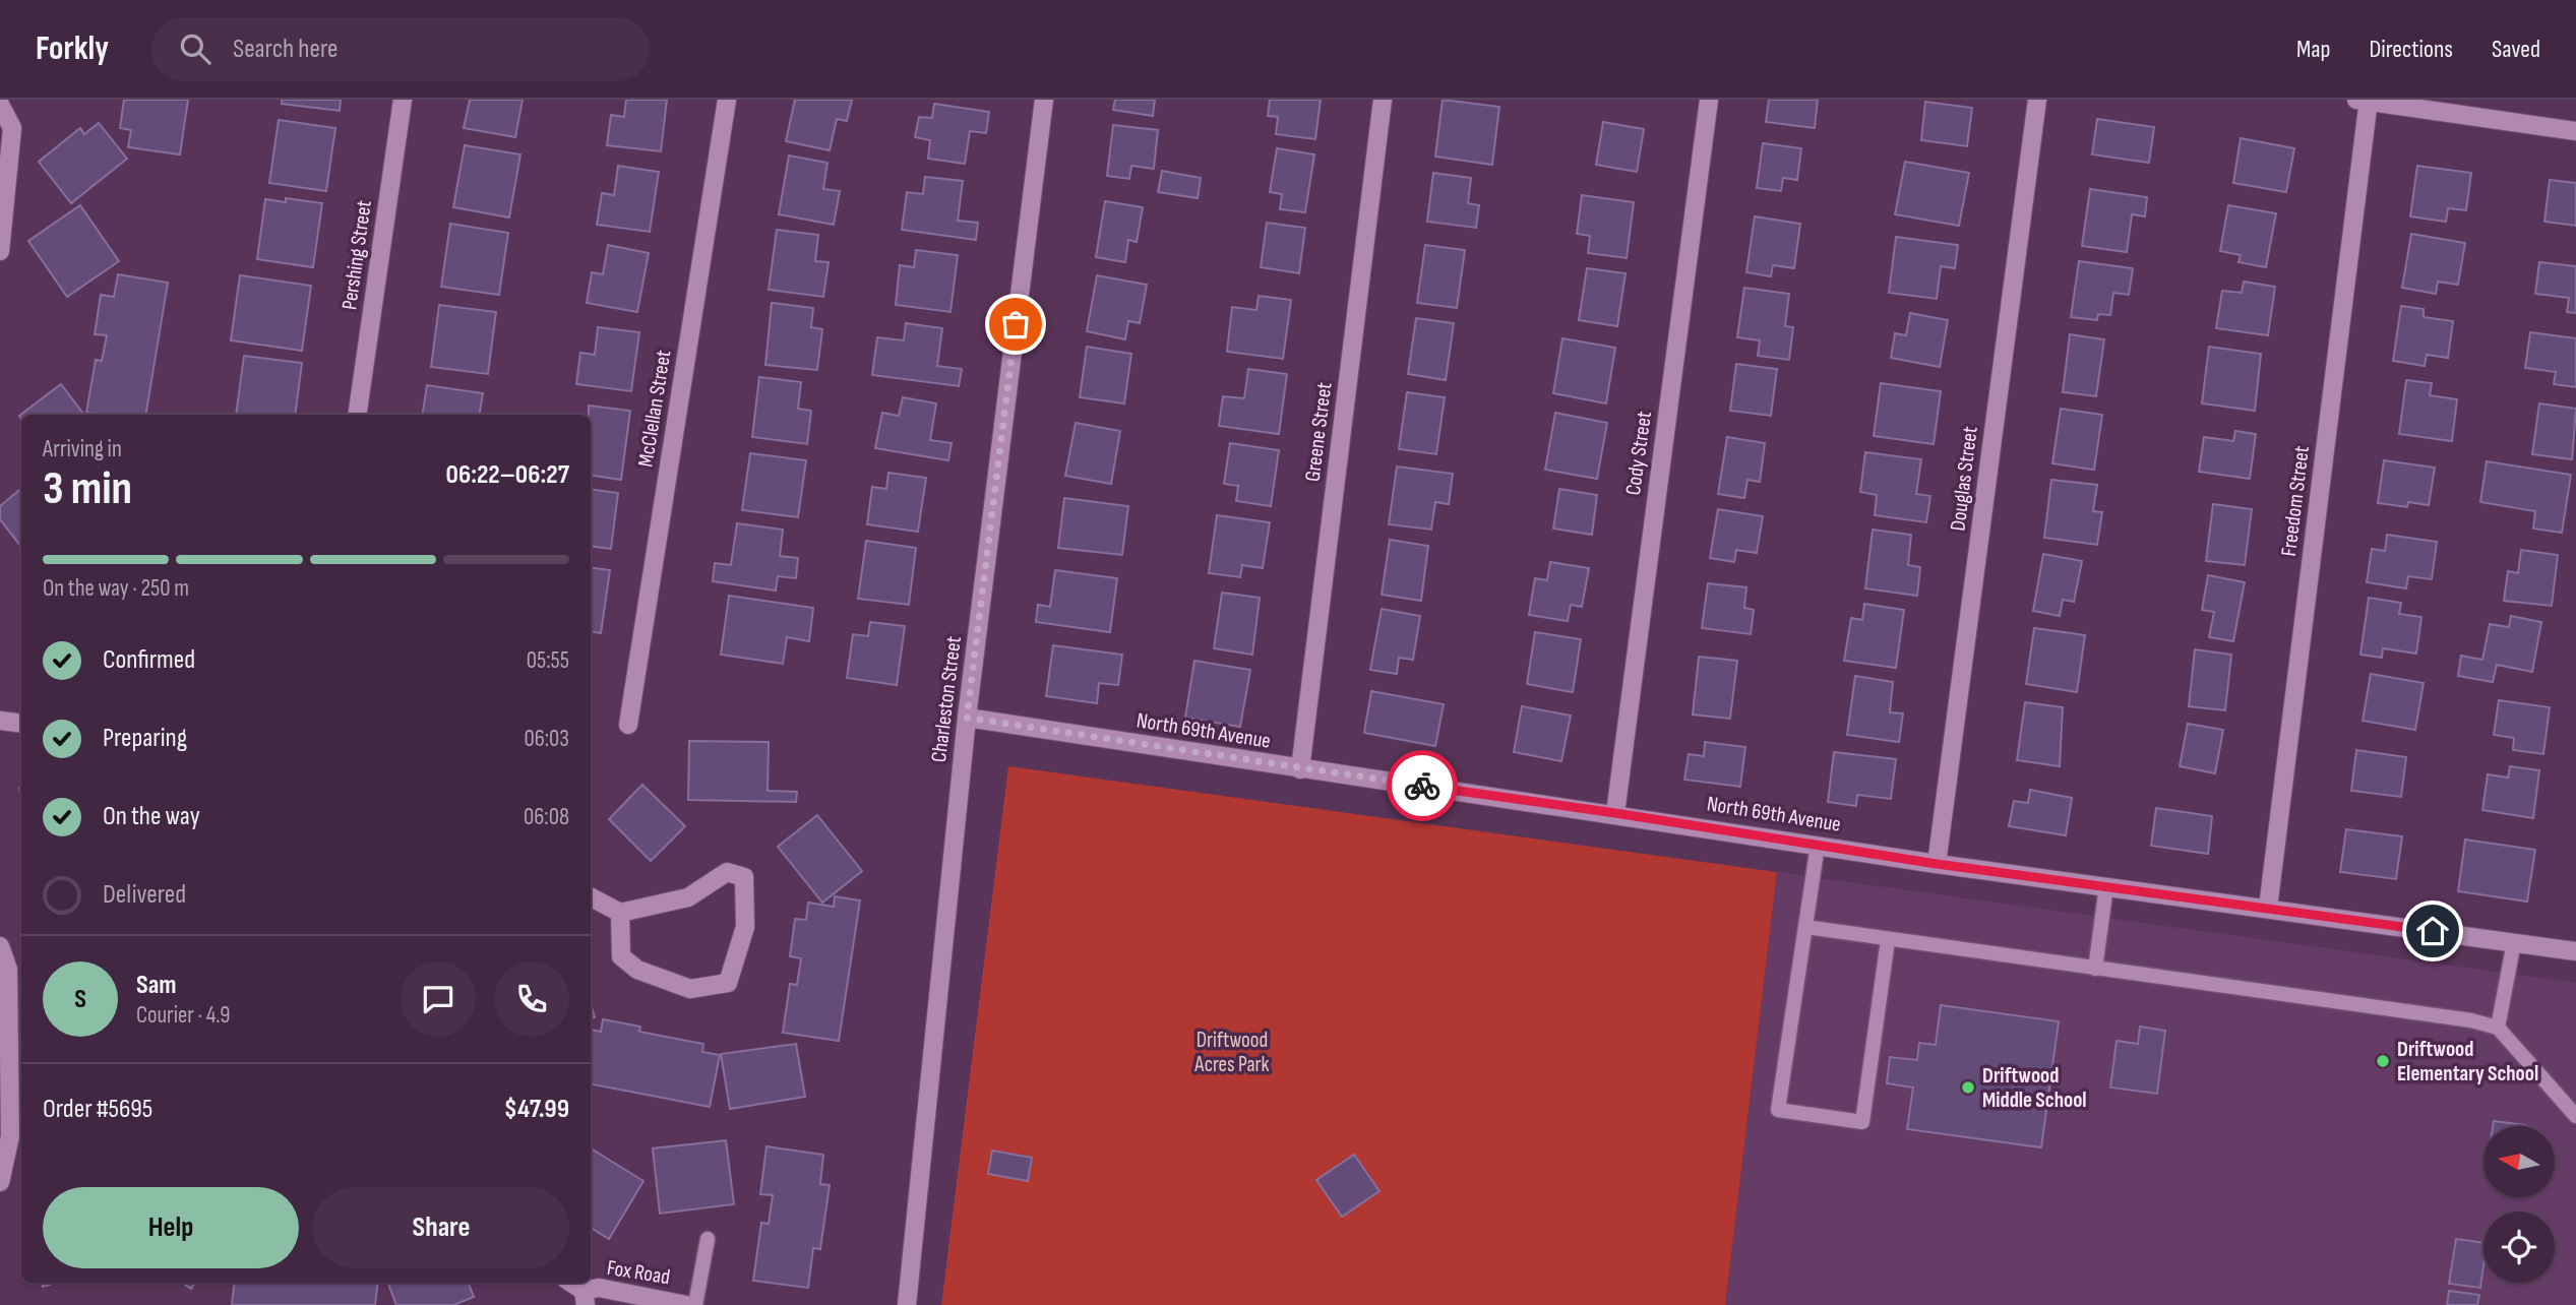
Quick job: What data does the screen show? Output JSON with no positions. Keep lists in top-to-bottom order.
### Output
{
  "streets": {
    "street": [
      "Pershing Street",
      "McClellan Street",
      "Greene Street",
      "Cody Street",
      "Douglas Street",
      "Freedom Street",
      "Charleston Street",
      "North 69th Avenue",
      "Fox Road"
    ]
  },
  "crossings": [
    ["Greene Street", "North 69th Avenue"],
    ["Cody Street", "North 69th Avenue"],
    ["Douglas Street", "North 69th Avenue"],
    ["Freedom Street", "North 69th Avenue"],
    ["Charleston Street", "North 69th Avenue"]
  ],
  "parks": ["Driftwood Acres Park"],
  "places": ["Driftwood Elementary School", "Driftwood Middle School"],
  "north": "left",
  "page": {
    "header": "Forkly",
    "search": "Search here",
    "nav": ["Map", "Directions", "Saved"],
    "heading": ["3 min", "Arriving in", "06:22–06:27"],
    "panel": [
      "Sam",
      "Courier · 4.9",
      "Order #5695",
      "$47.99"
    ],
    "bar": "On the way · 250 m",
    "list": [
      ["Confirmed", "05:55"],
      ["Preparing", "06:03"],
      ["On the way", "06:08"],
      "Delivered"
    ],
    "round": "S",
    "buttons": ["Help", "Share"]
  }
}
